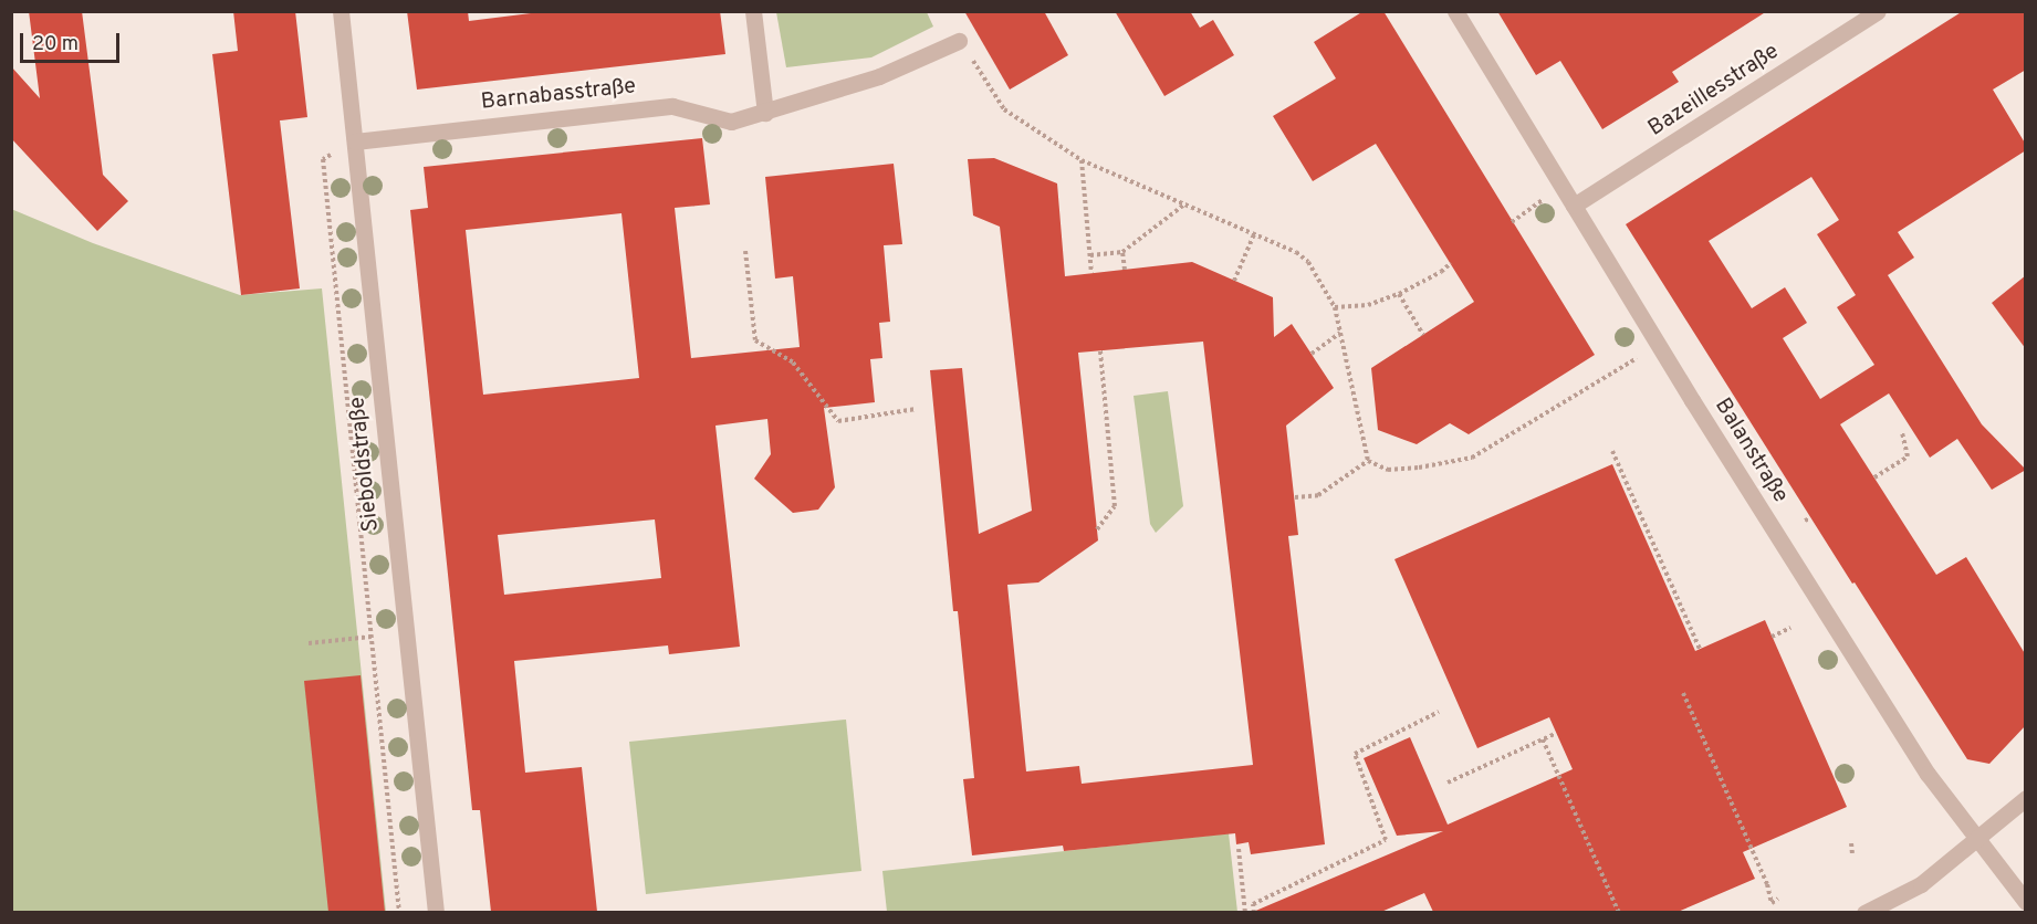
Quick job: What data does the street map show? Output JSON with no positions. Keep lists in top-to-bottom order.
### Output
{
  "streets": {
    "street": [
      "Bazeillesstraße",
      "Barnabasstraße",
      "Balanstraße",
      "Sieboldstraße"
    ]
  },
  "crossings": [
    ["Bazeillesstraße", "Balanstraße"],
    ["Barnabasstraße", "Sieboldstraße"]
  ],
  "scale_bar": "20 m"
}
